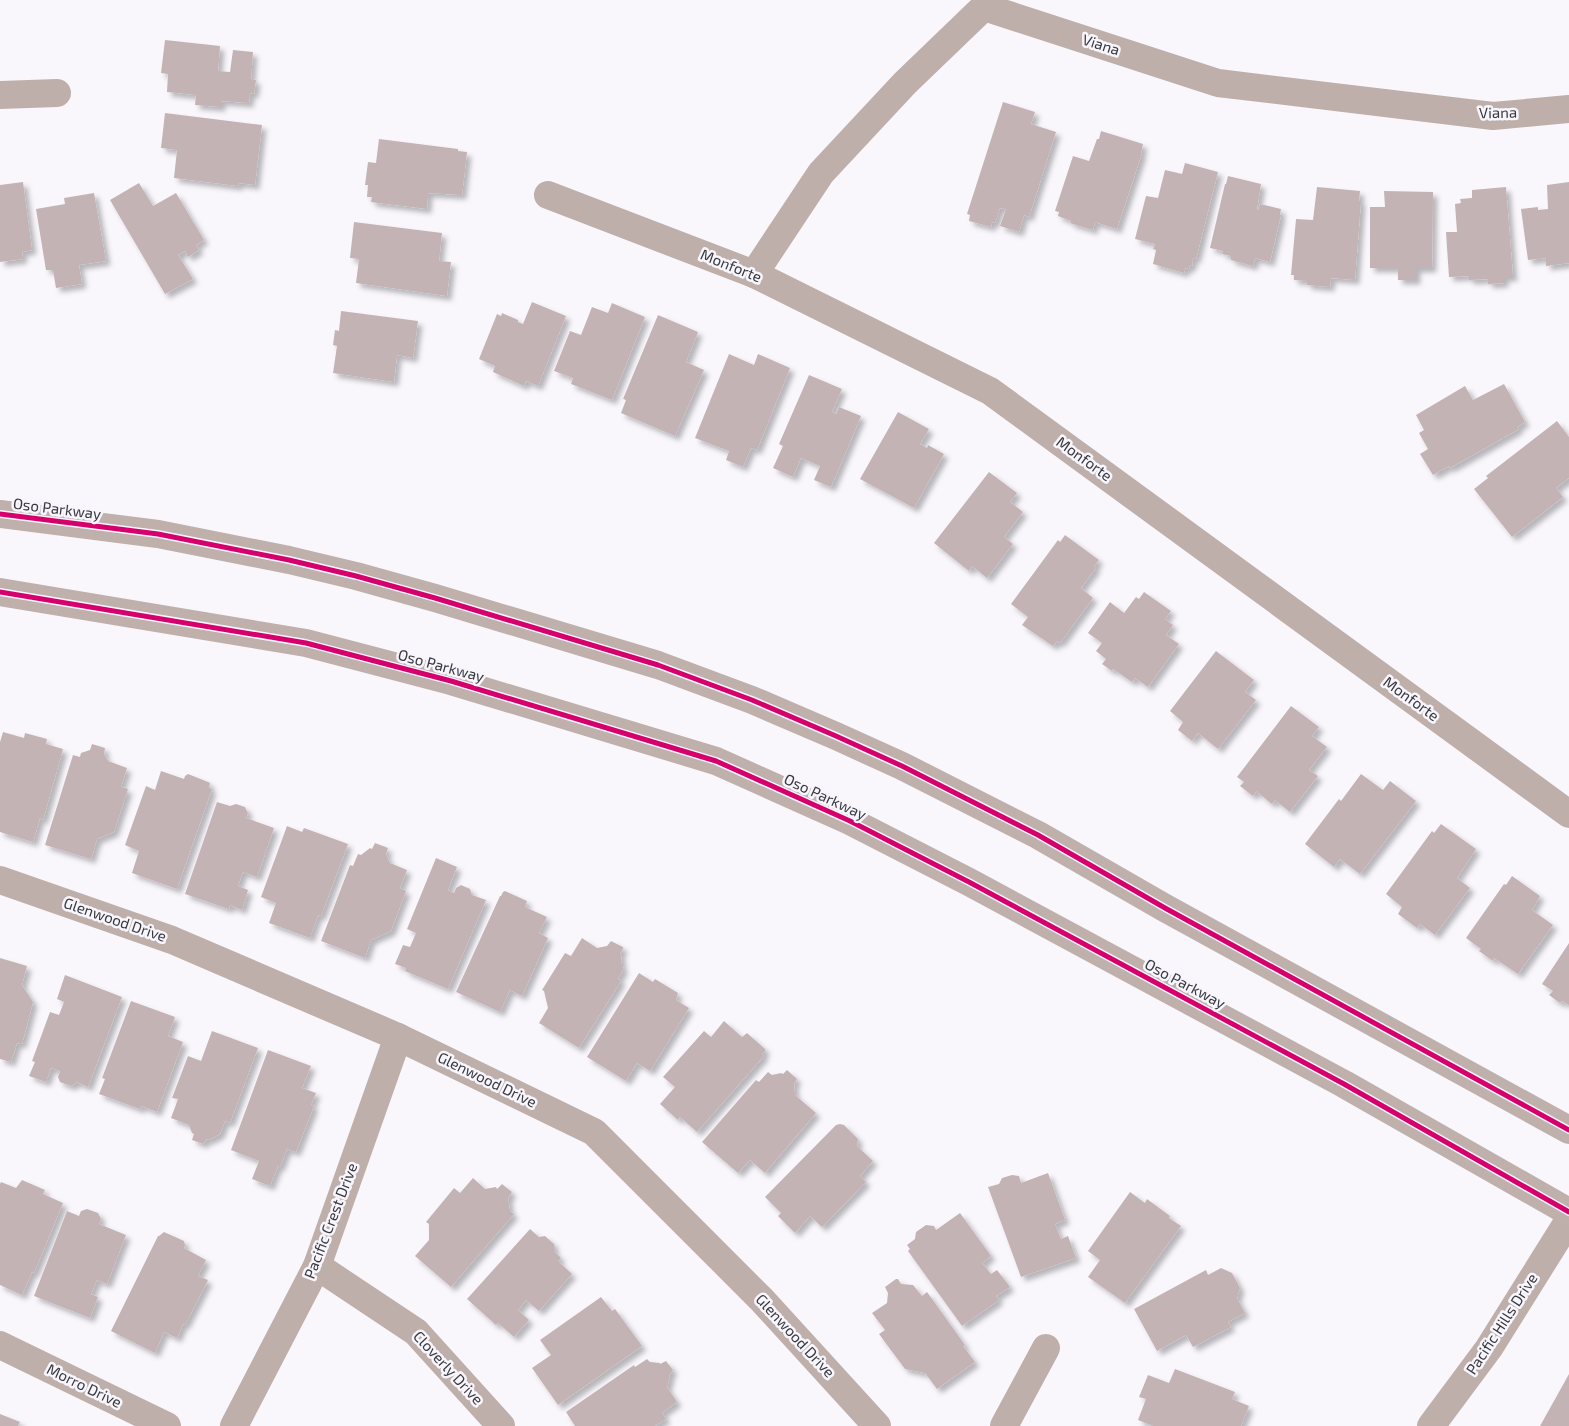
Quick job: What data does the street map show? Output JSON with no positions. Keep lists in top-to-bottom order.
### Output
{
  "streets": {
    "main road": ["Oso Parkway"],
    "street": [
      "Viana",
      "Monforte",
      "Glenwood Drive",
      "Pacific Crest Drive",
      "Pacific Hills Drive",
      "Cloverly Drive",
      "Morro Drive"
    ]
  },
  "crossings": [
    ["Viana", "Monforte"],
    ["Glenwood Drive", "Pacific Crest Drive"],
    ["Pacific Crest Drive", "Cloverly Drive"]
  ]
}
